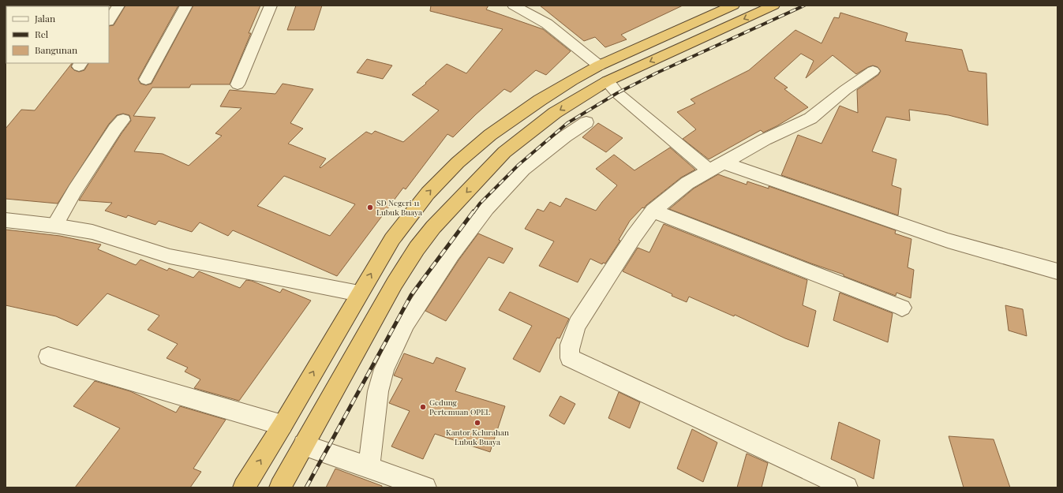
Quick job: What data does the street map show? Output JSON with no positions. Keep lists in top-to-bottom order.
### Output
{
  "places": ["SD Negeri 11 Lubuk Buaya", "Gedung Pertemuan OPEL", "Kantor Kelurahan Lubuk Buaya"],
  "legend": ["Jalan", "Rel", "Bangunan"]
}
